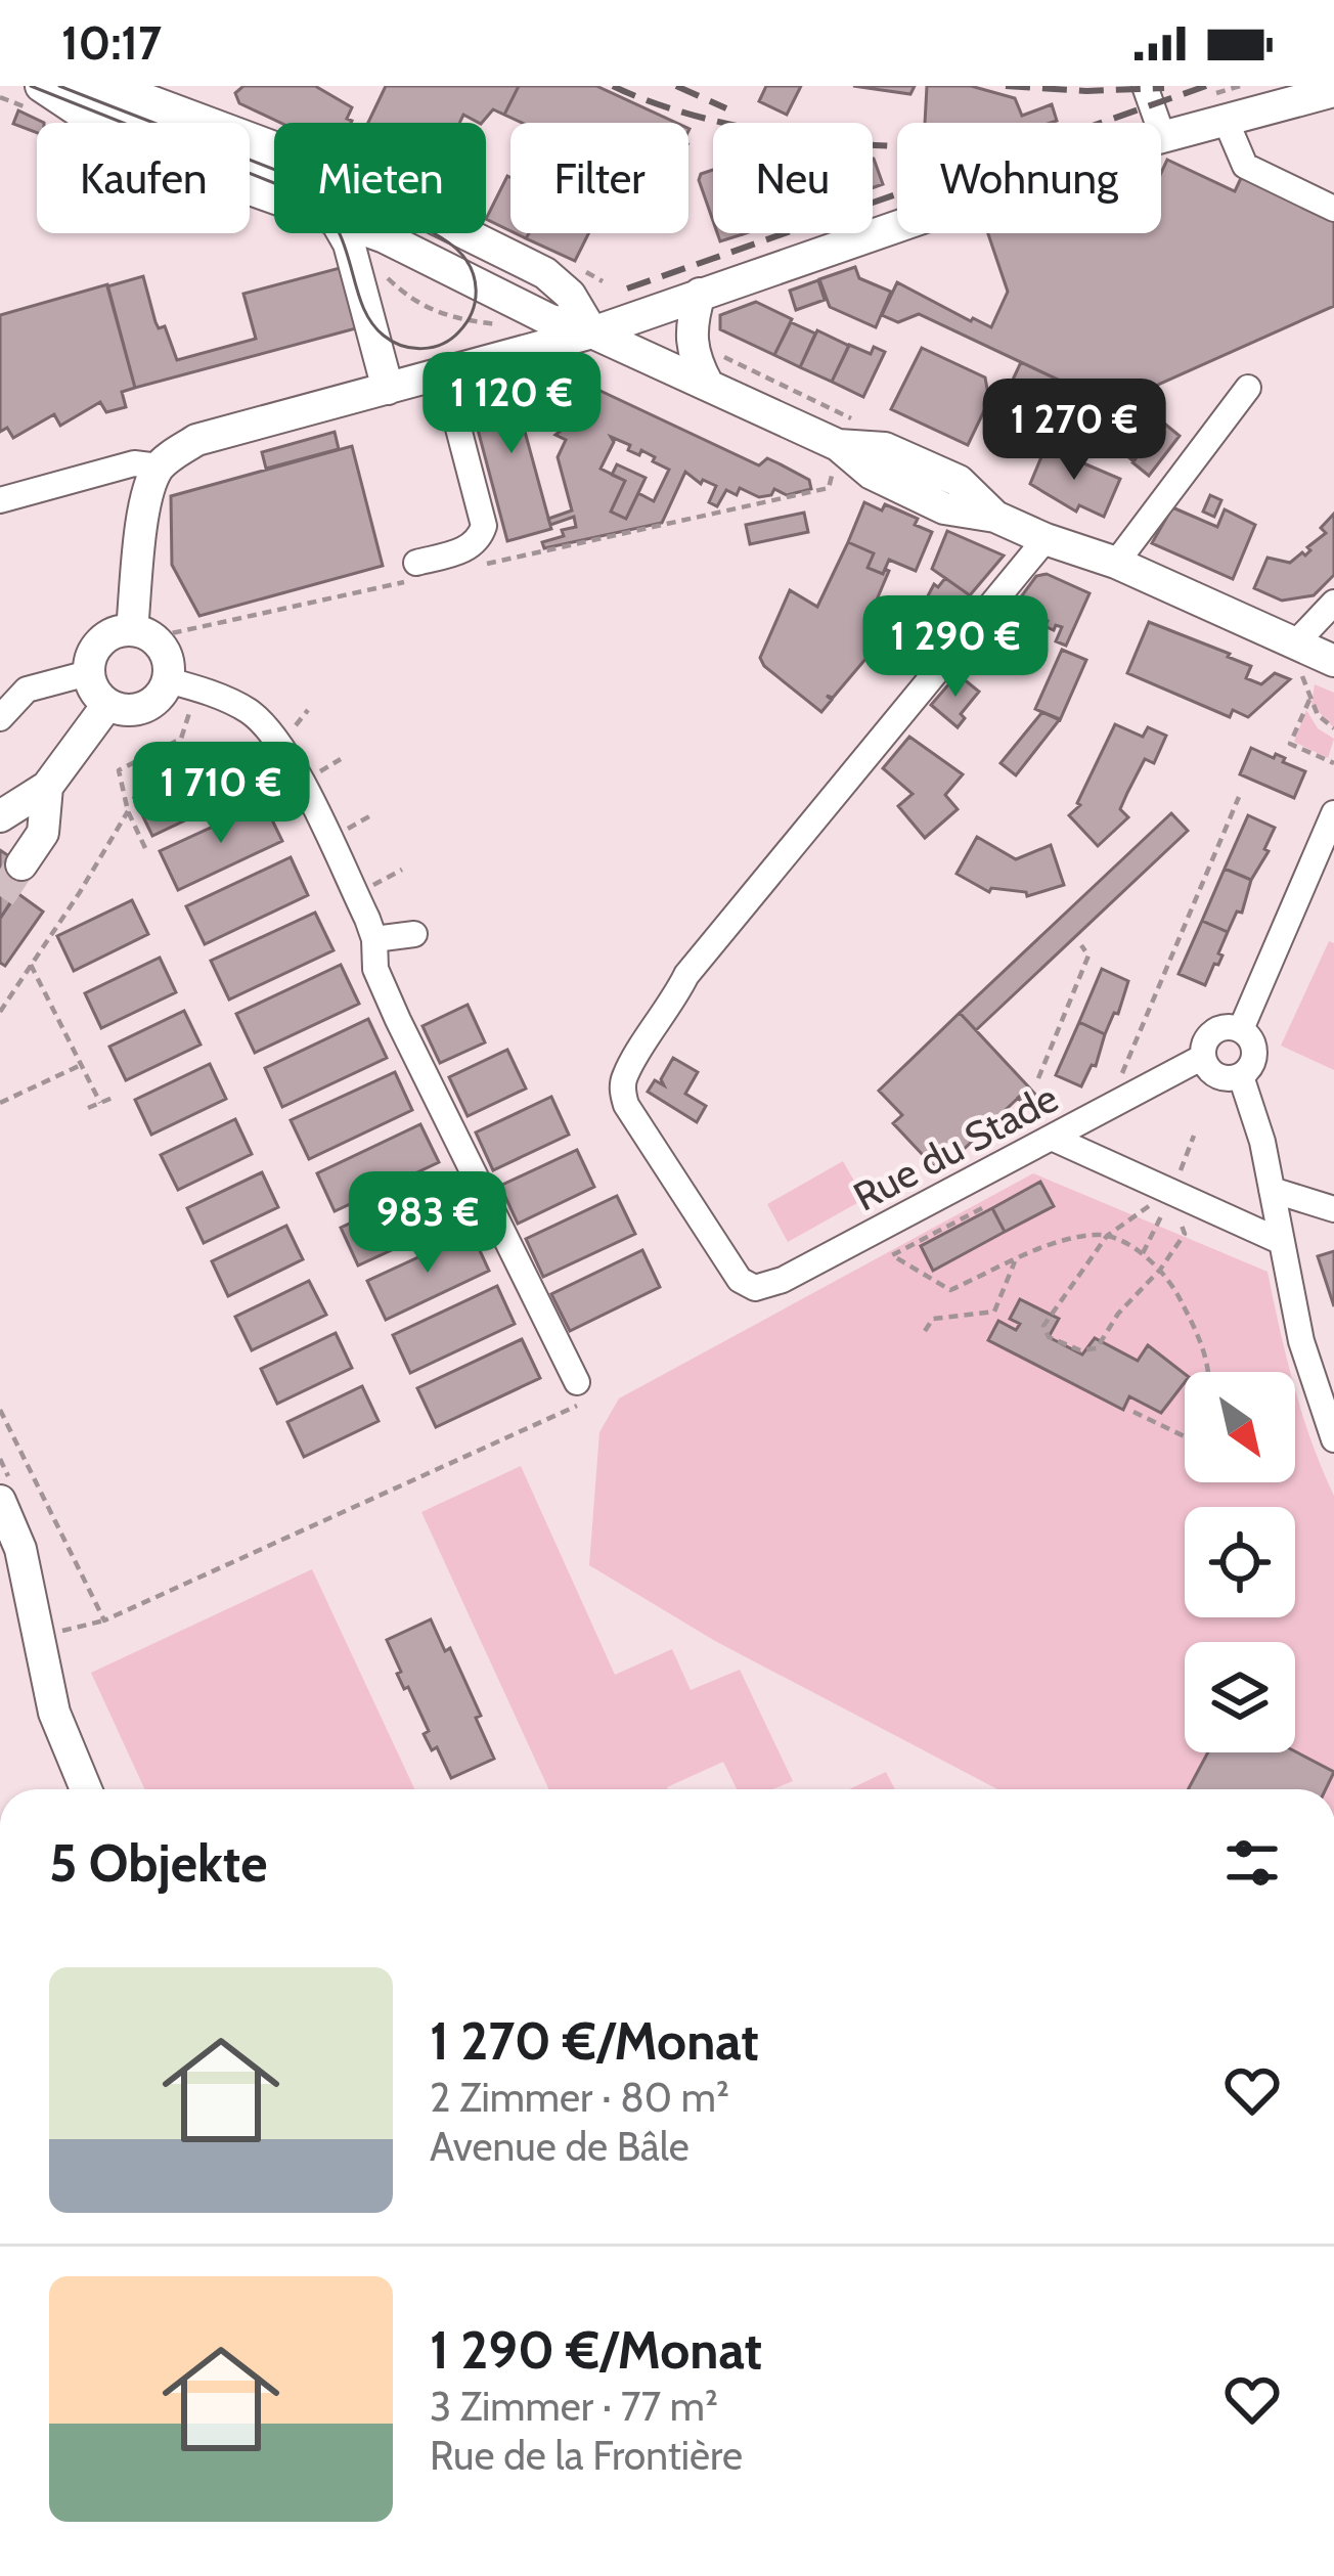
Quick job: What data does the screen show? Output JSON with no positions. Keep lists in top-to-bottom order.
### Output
{
  "streets": {
    "street": ["Rue du Stade"]
  },
  "north": "bottom right",
  "page": {
    "status": "10:17",
    "chip": [
      "Kaufen",
      "Mieten",
      "Filter",
      "Neu",
      "Wohnung"
    ],
    "price": [
      "1 120 €",
      "1 270 €",
      "1 290 €",
      "1 710 €",
      "983 €"
    ],
    "heading": "5 Objekte",
    "list": [
      {
        "name": "1 270 €/Monat",
        "note": "2 Zimmer · 80 m² · Avenue de Bâle"
      },
      {
        "name": "1 290 €/Monat",
        "note": "3 Zimmer · 77 m² · Rue de la Frontière"
      }
    ]
  }
}
